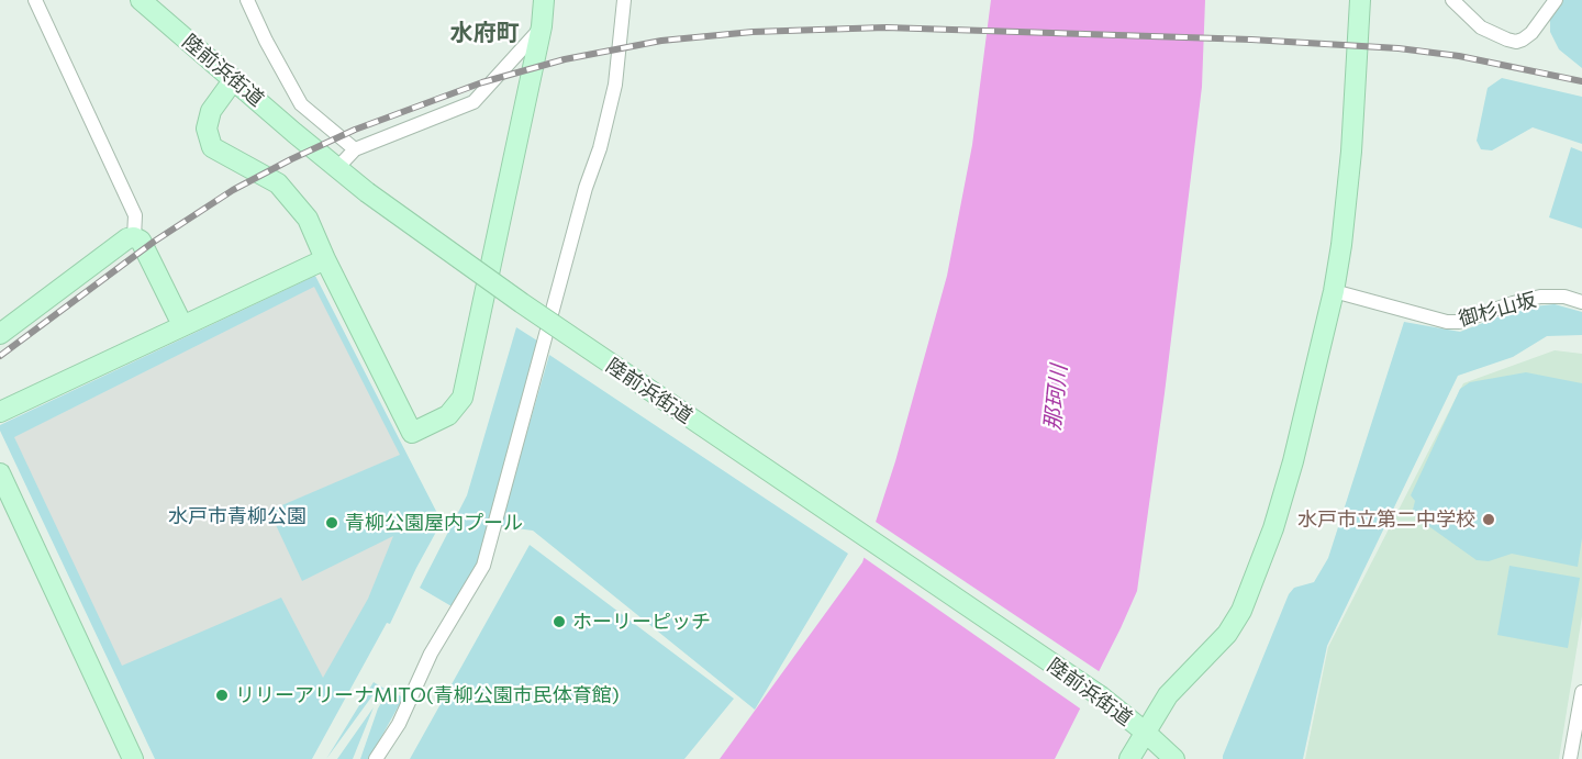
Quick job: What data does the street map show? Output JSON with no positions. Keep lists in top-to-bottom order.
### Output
{
  "streets": {
    "street": ["陸前浜街道", "御杉山坂"]
  },
  "districts": ["水府町"],
  "water": ["那珂川"],
  "parks": ["水戸市青柳公園"],
  "places": [
    "水戸市立第二中学校",
    "青柳公園屋内プール",
    "ホーリーピッチ",
    "リリーアリーナMITO(青柳公園市民体育館)"
  ]
}
